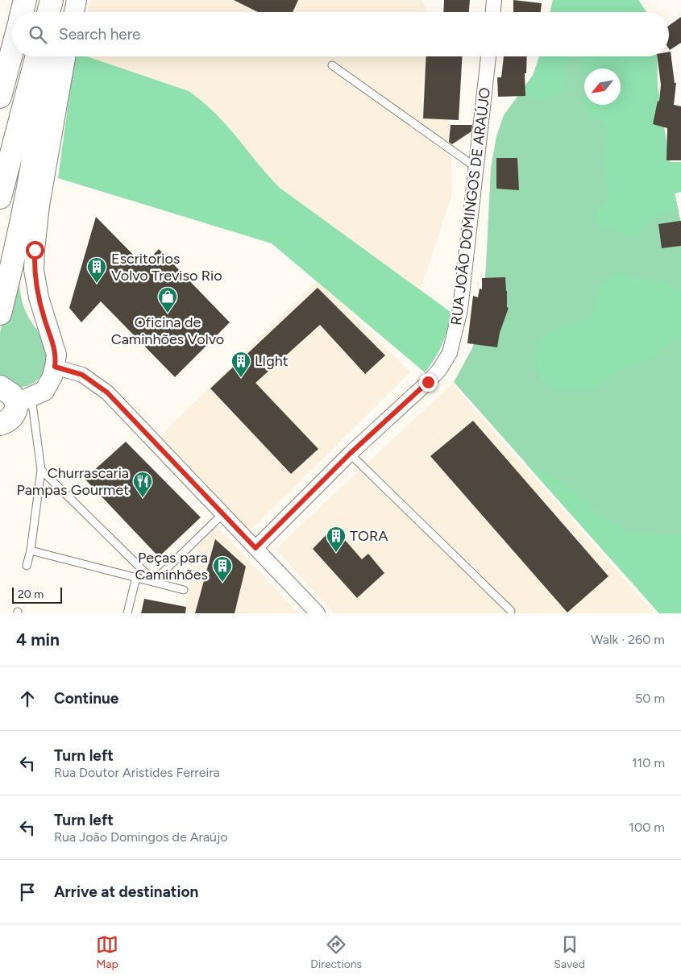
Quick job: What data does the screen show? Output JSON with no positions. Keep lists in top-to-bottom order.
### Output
{
  "streets": {
    "street": ["RUA JOÃO DOMINGOS DE ARAÚJO"]
  },
  "places": {
    "building": [
      "Escritorios Volvo Treviso Rio",
      "LIght",
      "TORA",
      "Peças para Caminhões"
    ],
    "shop": ["Oficina de Caminhões Volvo"],
    "restaurant": ["Churrascaria Pampas Gourmet"]
  },
  "scale_bar": "20 m",
  "north": "bottom left",
  "page": {
    "search": "Search here",
    "scale": "20 m",
    "heading": ["4 min", "Walk · 260 m"],
    "list": [
      ["Continue", "50 m"],
      ["Turn left", "Rua Doutor Aristides Ferreira", "110 m"],
      ["Turn left", "Rua João Domingos de Araújo", "100 m"],
      "Arrive at destination"
    ],
    "nav": ["Map", "Directions", "Saved"]
  }
}
